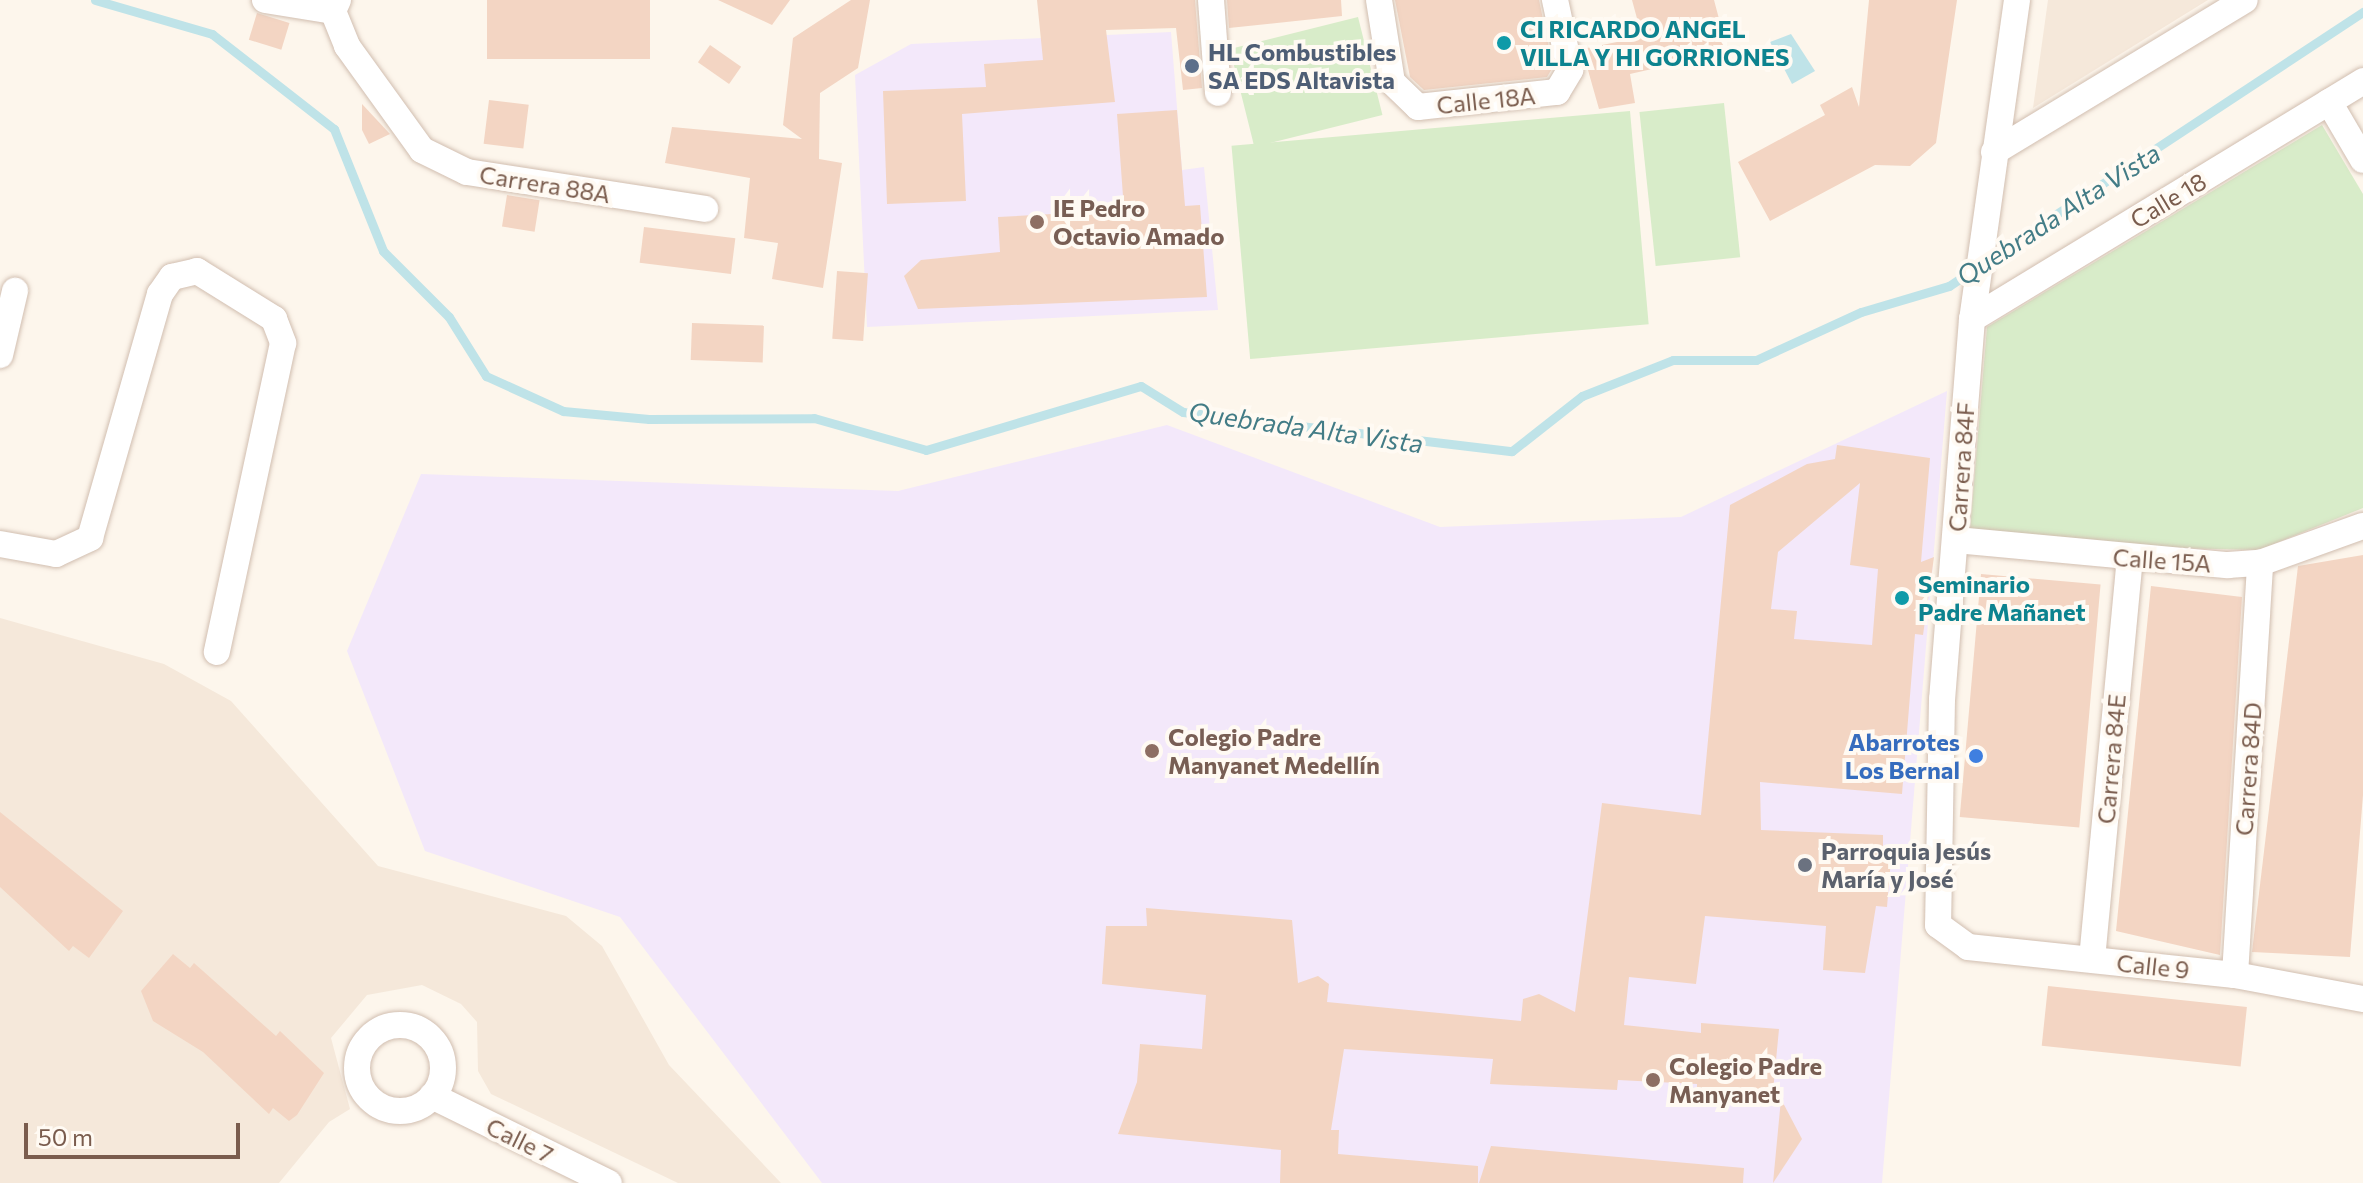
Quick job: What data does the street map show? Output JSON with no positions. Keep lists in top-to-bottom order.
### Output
{
  "streets": {
    "street": [
      "Calle 18A",
      "Carrera 88A",
      "Calle 18",
      "Carrera 84F",
      "Calle 15A",
      "Carrera 84E",
      "Carrera 84D",
      "Calle 9",
      "Calle 7"
    ]
  },
  "crossings": [
    ["Calle 18", "Carrera 84F"],
    ["Carrera 84F", "Calle 15A"],
    ["Carrera 84F", "Calle 9"],
    ["Calle 15A", "Carrera 84E"],
    ["Calle 15A", "Carrera 84D"],
    ["Carrera 84E", "Calle 9"],
    ["Carrera 84D", "Calle 9"]
  ],
  "water": ["Quebrada Alta Vista"],
  "places": [
    "CI RICARDO ANGEL VILLA Y HI GORRIONES",
    "HL Combustibles SA EDS Altavista",
    "IE Pedro Octavio Amado",
    "Seminario Padre Mañanet",
    "Colegio Padre Manyanet Medellín",
    "Abarrotes Los Bernal",
    "Parroquia Jesús María y José",
    "Colegio Padre Manyanet"
  ],
  "scale_bar": "50 m"
}
